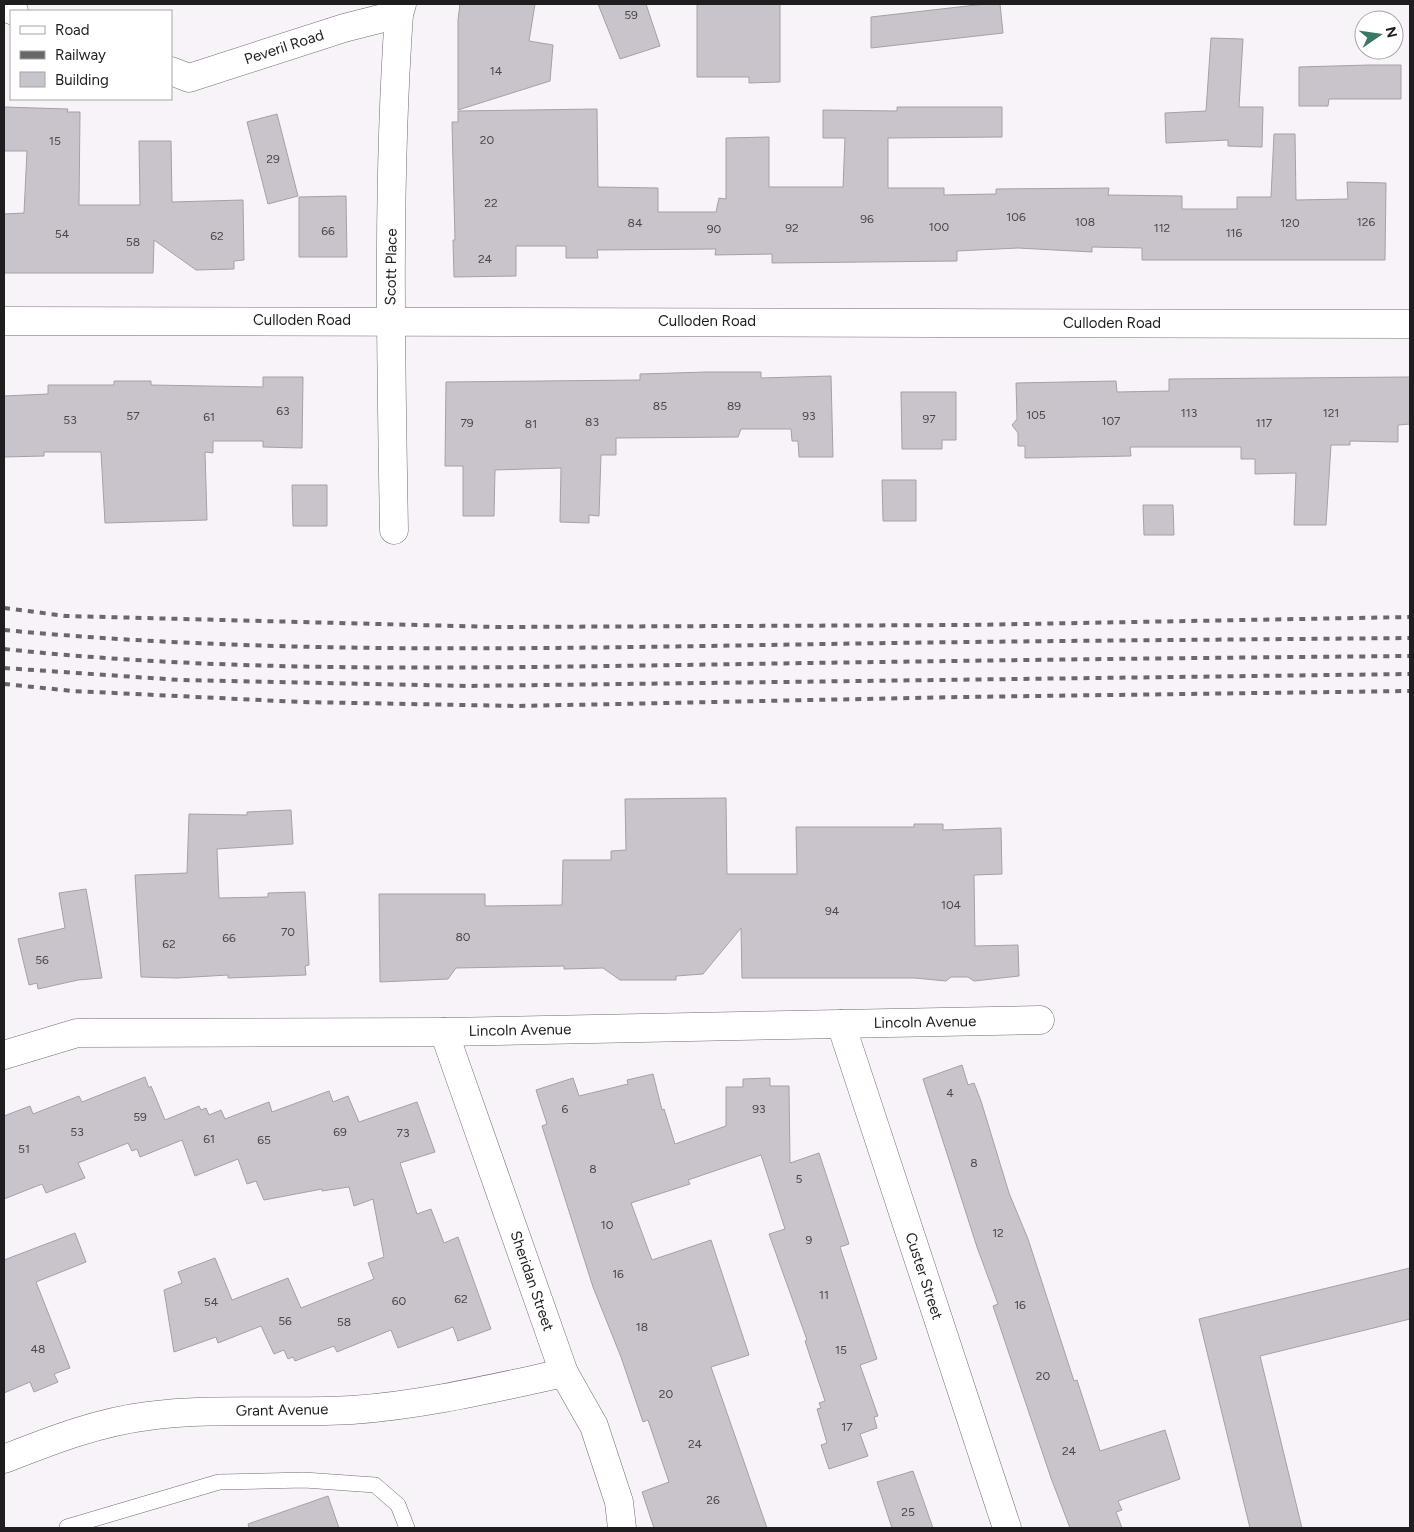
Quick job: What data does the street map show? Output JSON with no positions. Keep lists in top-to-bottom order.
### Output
{
  "streets": {
    "street": [
      "Peveril Road",
      "Scott Place",
      "Culloden Road",
      "Lincoln Avenue",
      "Custer Street",
      "Sheridan Street",
      "Grant Avenue"
    ]
  },
  "crossings": [
    ["Peveril Road", "Scott Place"],
    ["Scott Place", "Culloden Road"],
    ["Lincoln Avenue", "Custer Street"],
    ["Lincoln Avenue", "Sheridan Street"],
    ["Sheridan Street", "Grant Avenue"]
  ],
  "house_numbers": [
    "59",
    "14",
    "20",
    "15",
    "29",
    "22",
    "106",
    "96",
    "108",
    "126",
    "84",
    "120",
    "100",
    "92",
    "112",
    "90",
    "66",
    "116",
    "54",
    "62",
    "58",
    "24",
    "85",
    "89",
    "63",
    "113",
    "121",
    "105",
    "57",
    "93",
    "61",
    "97",
    "53",
    "107",
    "83",
    "79",
    "117",
    "81",
    "104",
    "94",
    "70",
    "80",
    "66",
    "62",
    "56",
    "4",
    "6",
    "93",
    "59",
    "53",
    "69",
    "73",
    "61",
    "65",
    "51",
    "8",
    "8",
    "5",
    "10",
    "12",
    "9",
    "16",
    "11",
    "62",
    "60",
    "54",
    "16",
    "56",
    "58",
    "18",
    "48",
    "15",
    "20",
    "20",
    "17",
    "24",
    "24",
    "26",
    "25"
  ],
  "legend": ["Road", "Railway", "Building"],
  "north": "right"
}
